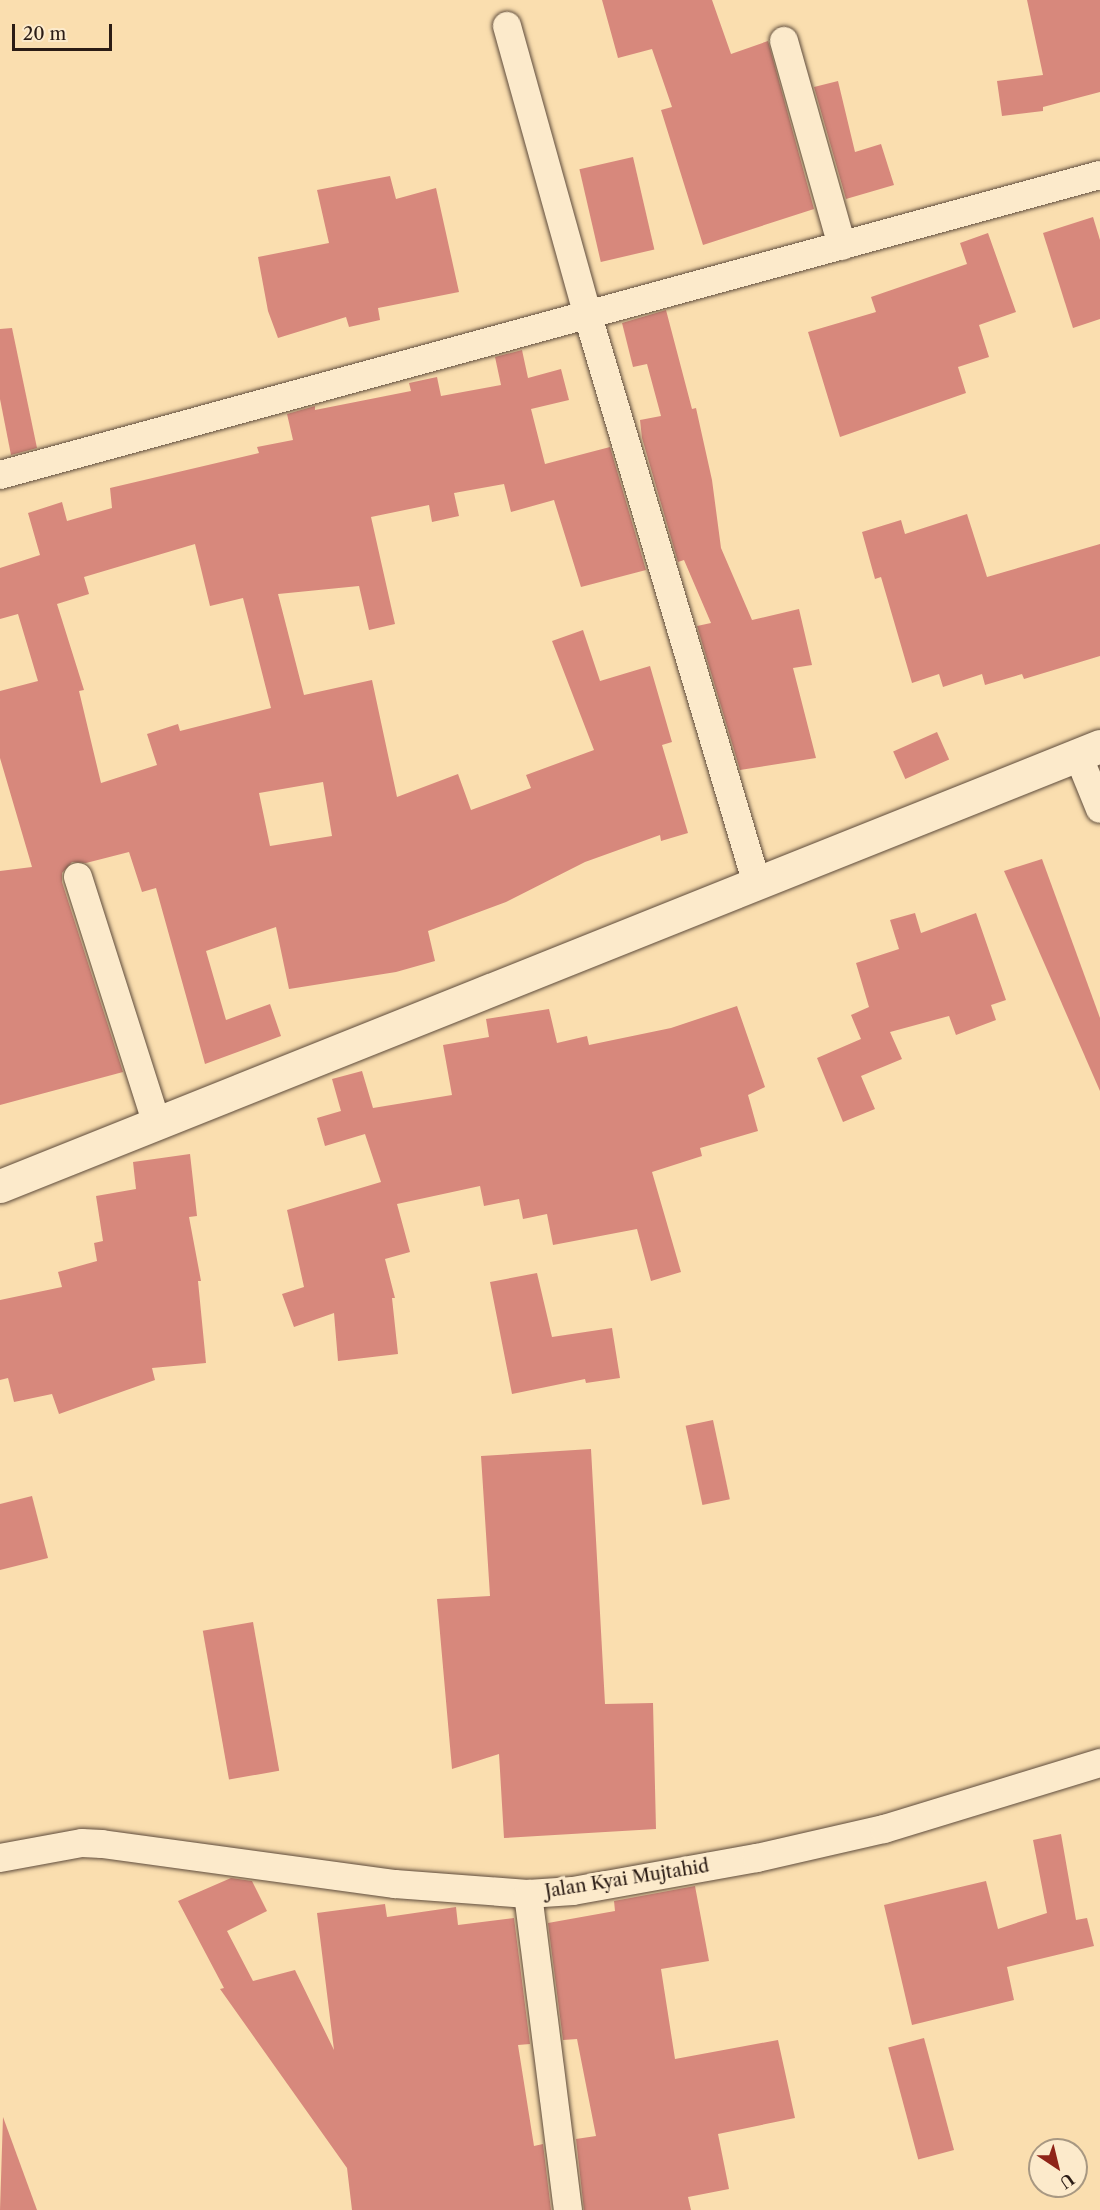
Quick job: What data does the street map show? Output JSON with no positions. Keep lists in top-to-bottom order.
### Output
{
  "streets": {
    "street": ["Jalan Kyai Mujtahid"]
  },
  "scale_bar": "20 m",
  "north": "bottom right"
}
